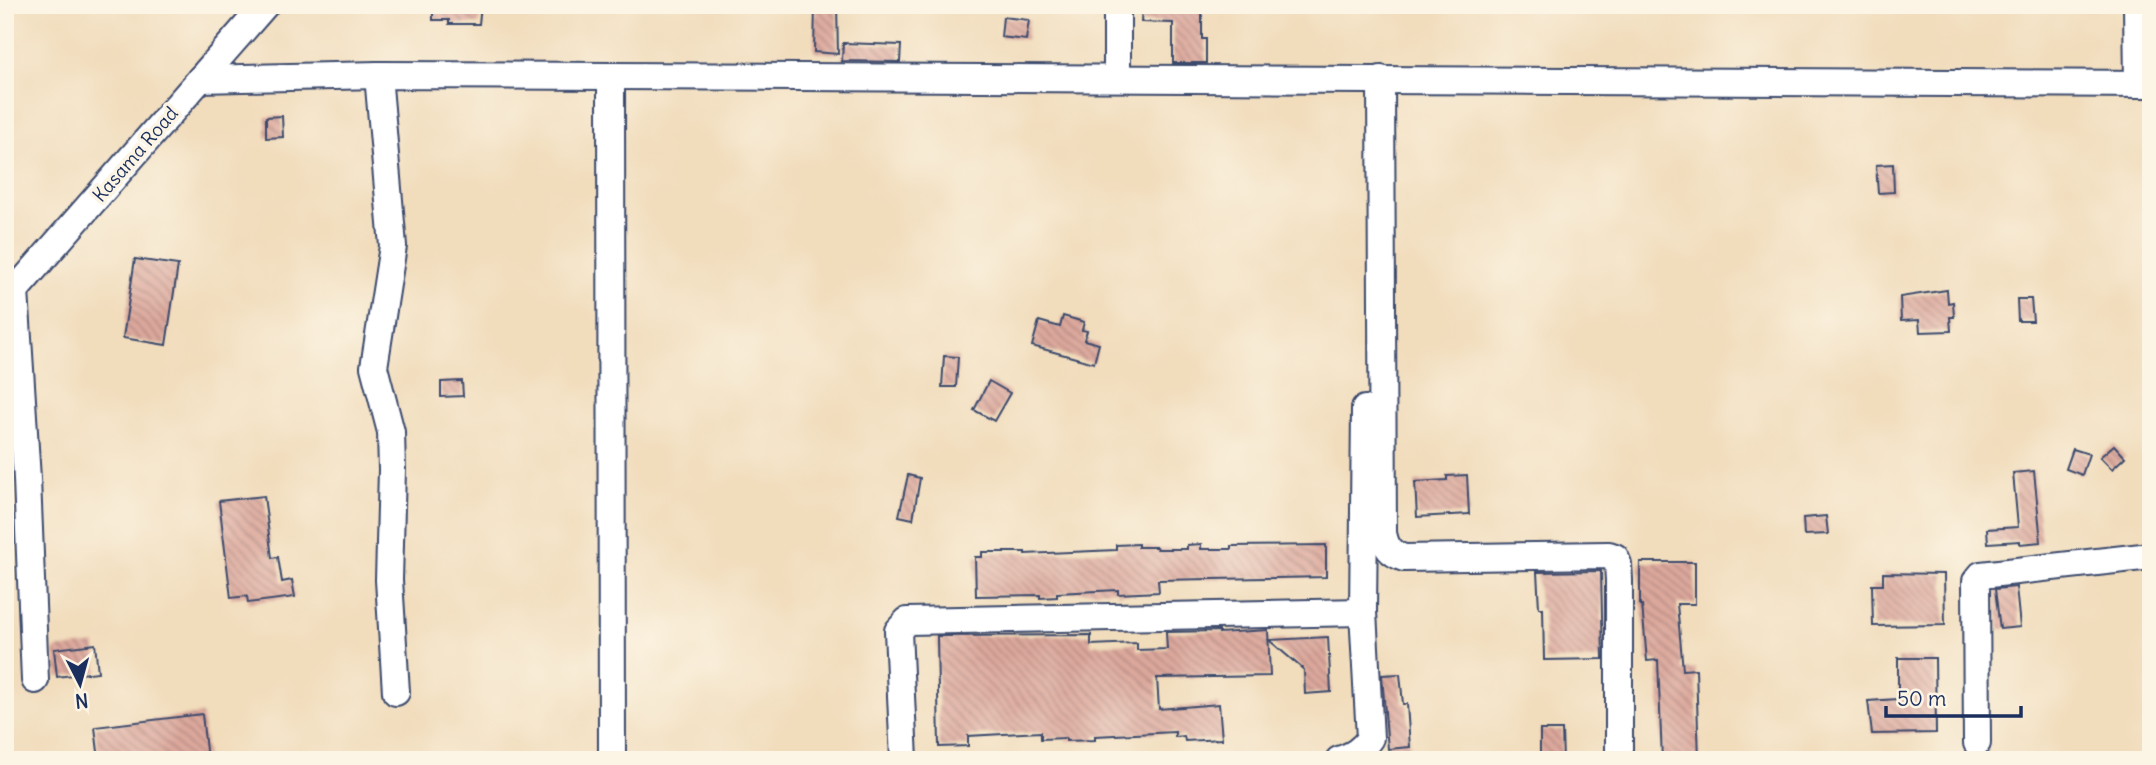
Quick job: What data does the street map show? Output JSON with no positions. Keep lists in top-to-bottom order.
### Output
{
  "streets": {
    "street": ["Kasama Road"]
  },
  "scale_bar": "50 m",
  "north": "bottom"
}
